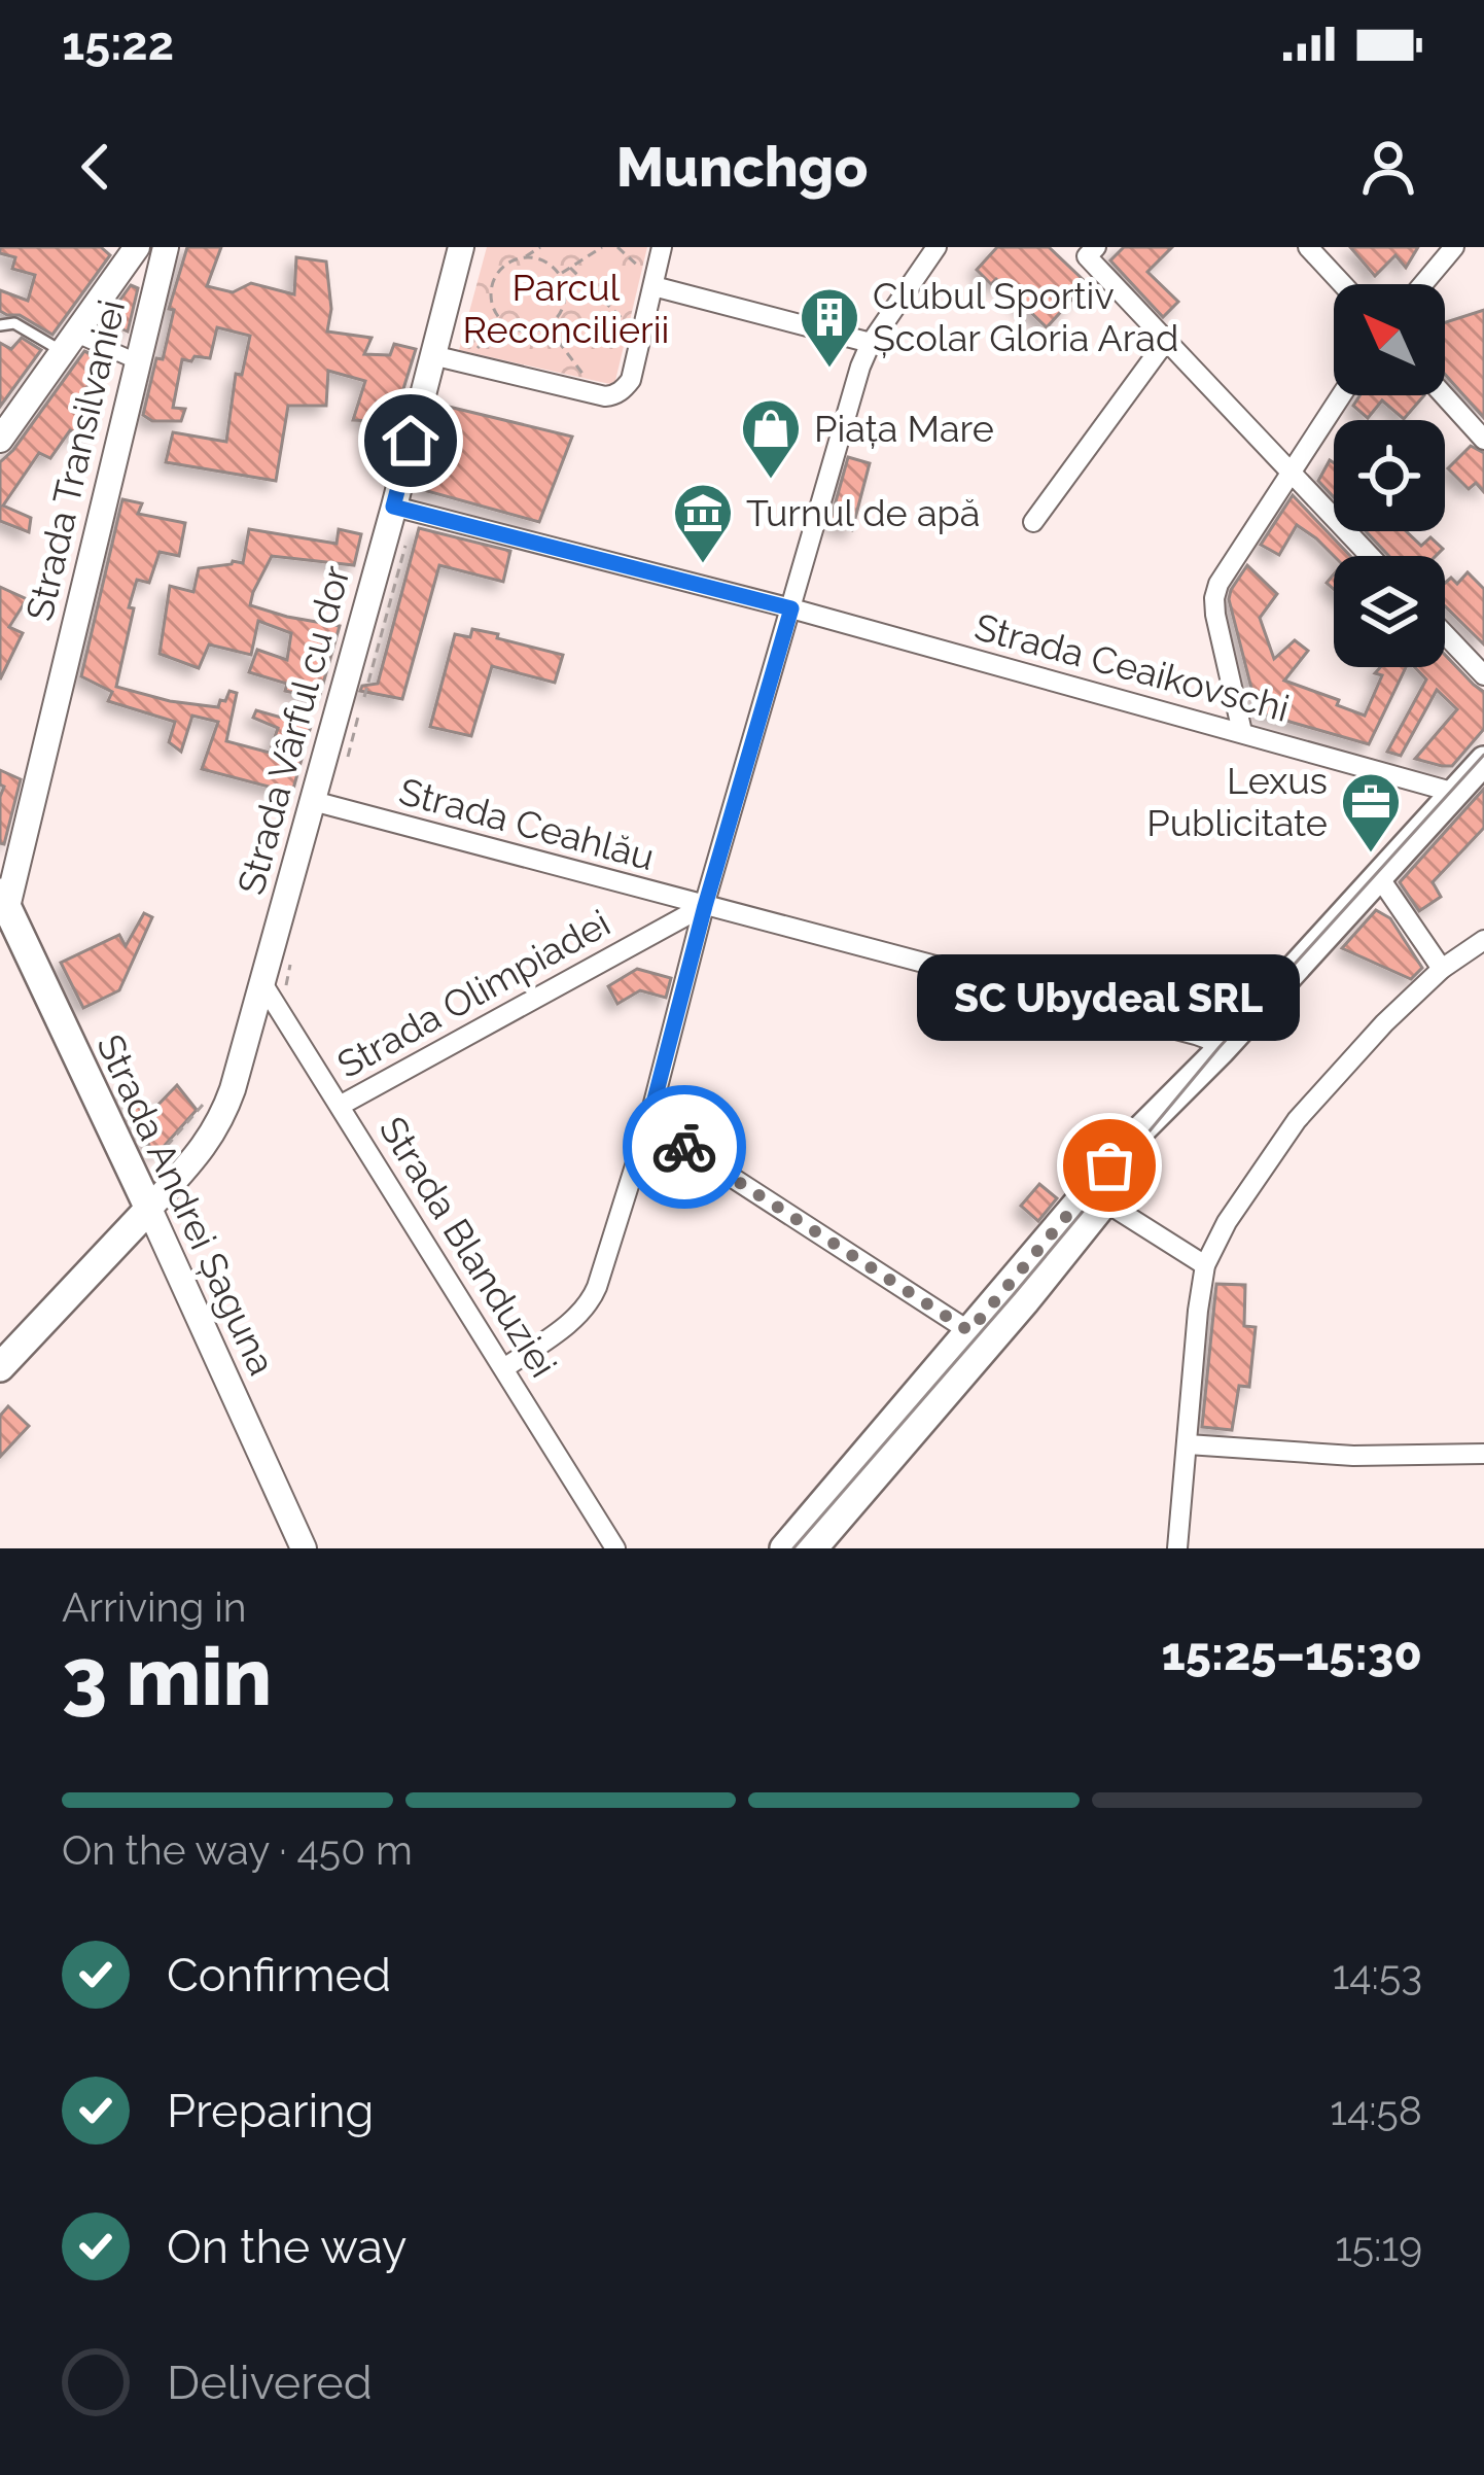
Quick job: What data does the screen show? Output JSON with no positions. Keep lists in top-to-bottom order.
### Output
{
  "streets": {
    "main road": ["Strada Andrei Șaguna"],
    "street": [
      "Strada Transilvaniei",
      "Strada Ceaikovschi",
      "Strada Vârful cu dor",
      "Strada Ceahlău",
      "Strada Olimpiadei",
      "Strada Blanduziei"
    ]
  },
  "crossings": [
    ["Strada Transilvaniei", "Strada Andrei Șaguna"],
    ["Strada Ceaikovschi", "Strada Vârful cu dor"],
    ["Strada Vârful cu dor", "Strada Ceahlău"],
    ["Strada Vârful cu dor", "Strada Andrei Șaguna"],
    ["Strada Vârful cu dor", "Strada Blanduziei"],
    ["Strada Ceahlău", "Strada Olimpiadei"],
    ["Strada Olimpiadei", "Strada Blanduziei"]
  ],
  "parks": ["Parcul Reconcilierii"],
  "places": {
    "building": ["Clubul Sportiv Școlar Gloria Arad"],
    "shop": ["Piața Mare"],
    "museum": ["Turnul de apă"],
    "office": ["Lexus Publicitate"],
    "other": ["SC Ubydeal SRL"]
  },
  "north": "top left",
  "page": {
    "status": "15:22",
    "header": "Munchgo",
    "bubble": "SC Ubydeal SRL",
    "heading": ["3 min", "Arriving in", "15:25–15:30"],
    "bar": "On the way · 450 m",
    "list": [
      ["Confirmed", "14:53"],
      ["Preparing", "14:58"],
      ["On the way", "15:19"],
      "Delivered"
    ]
  }
}
